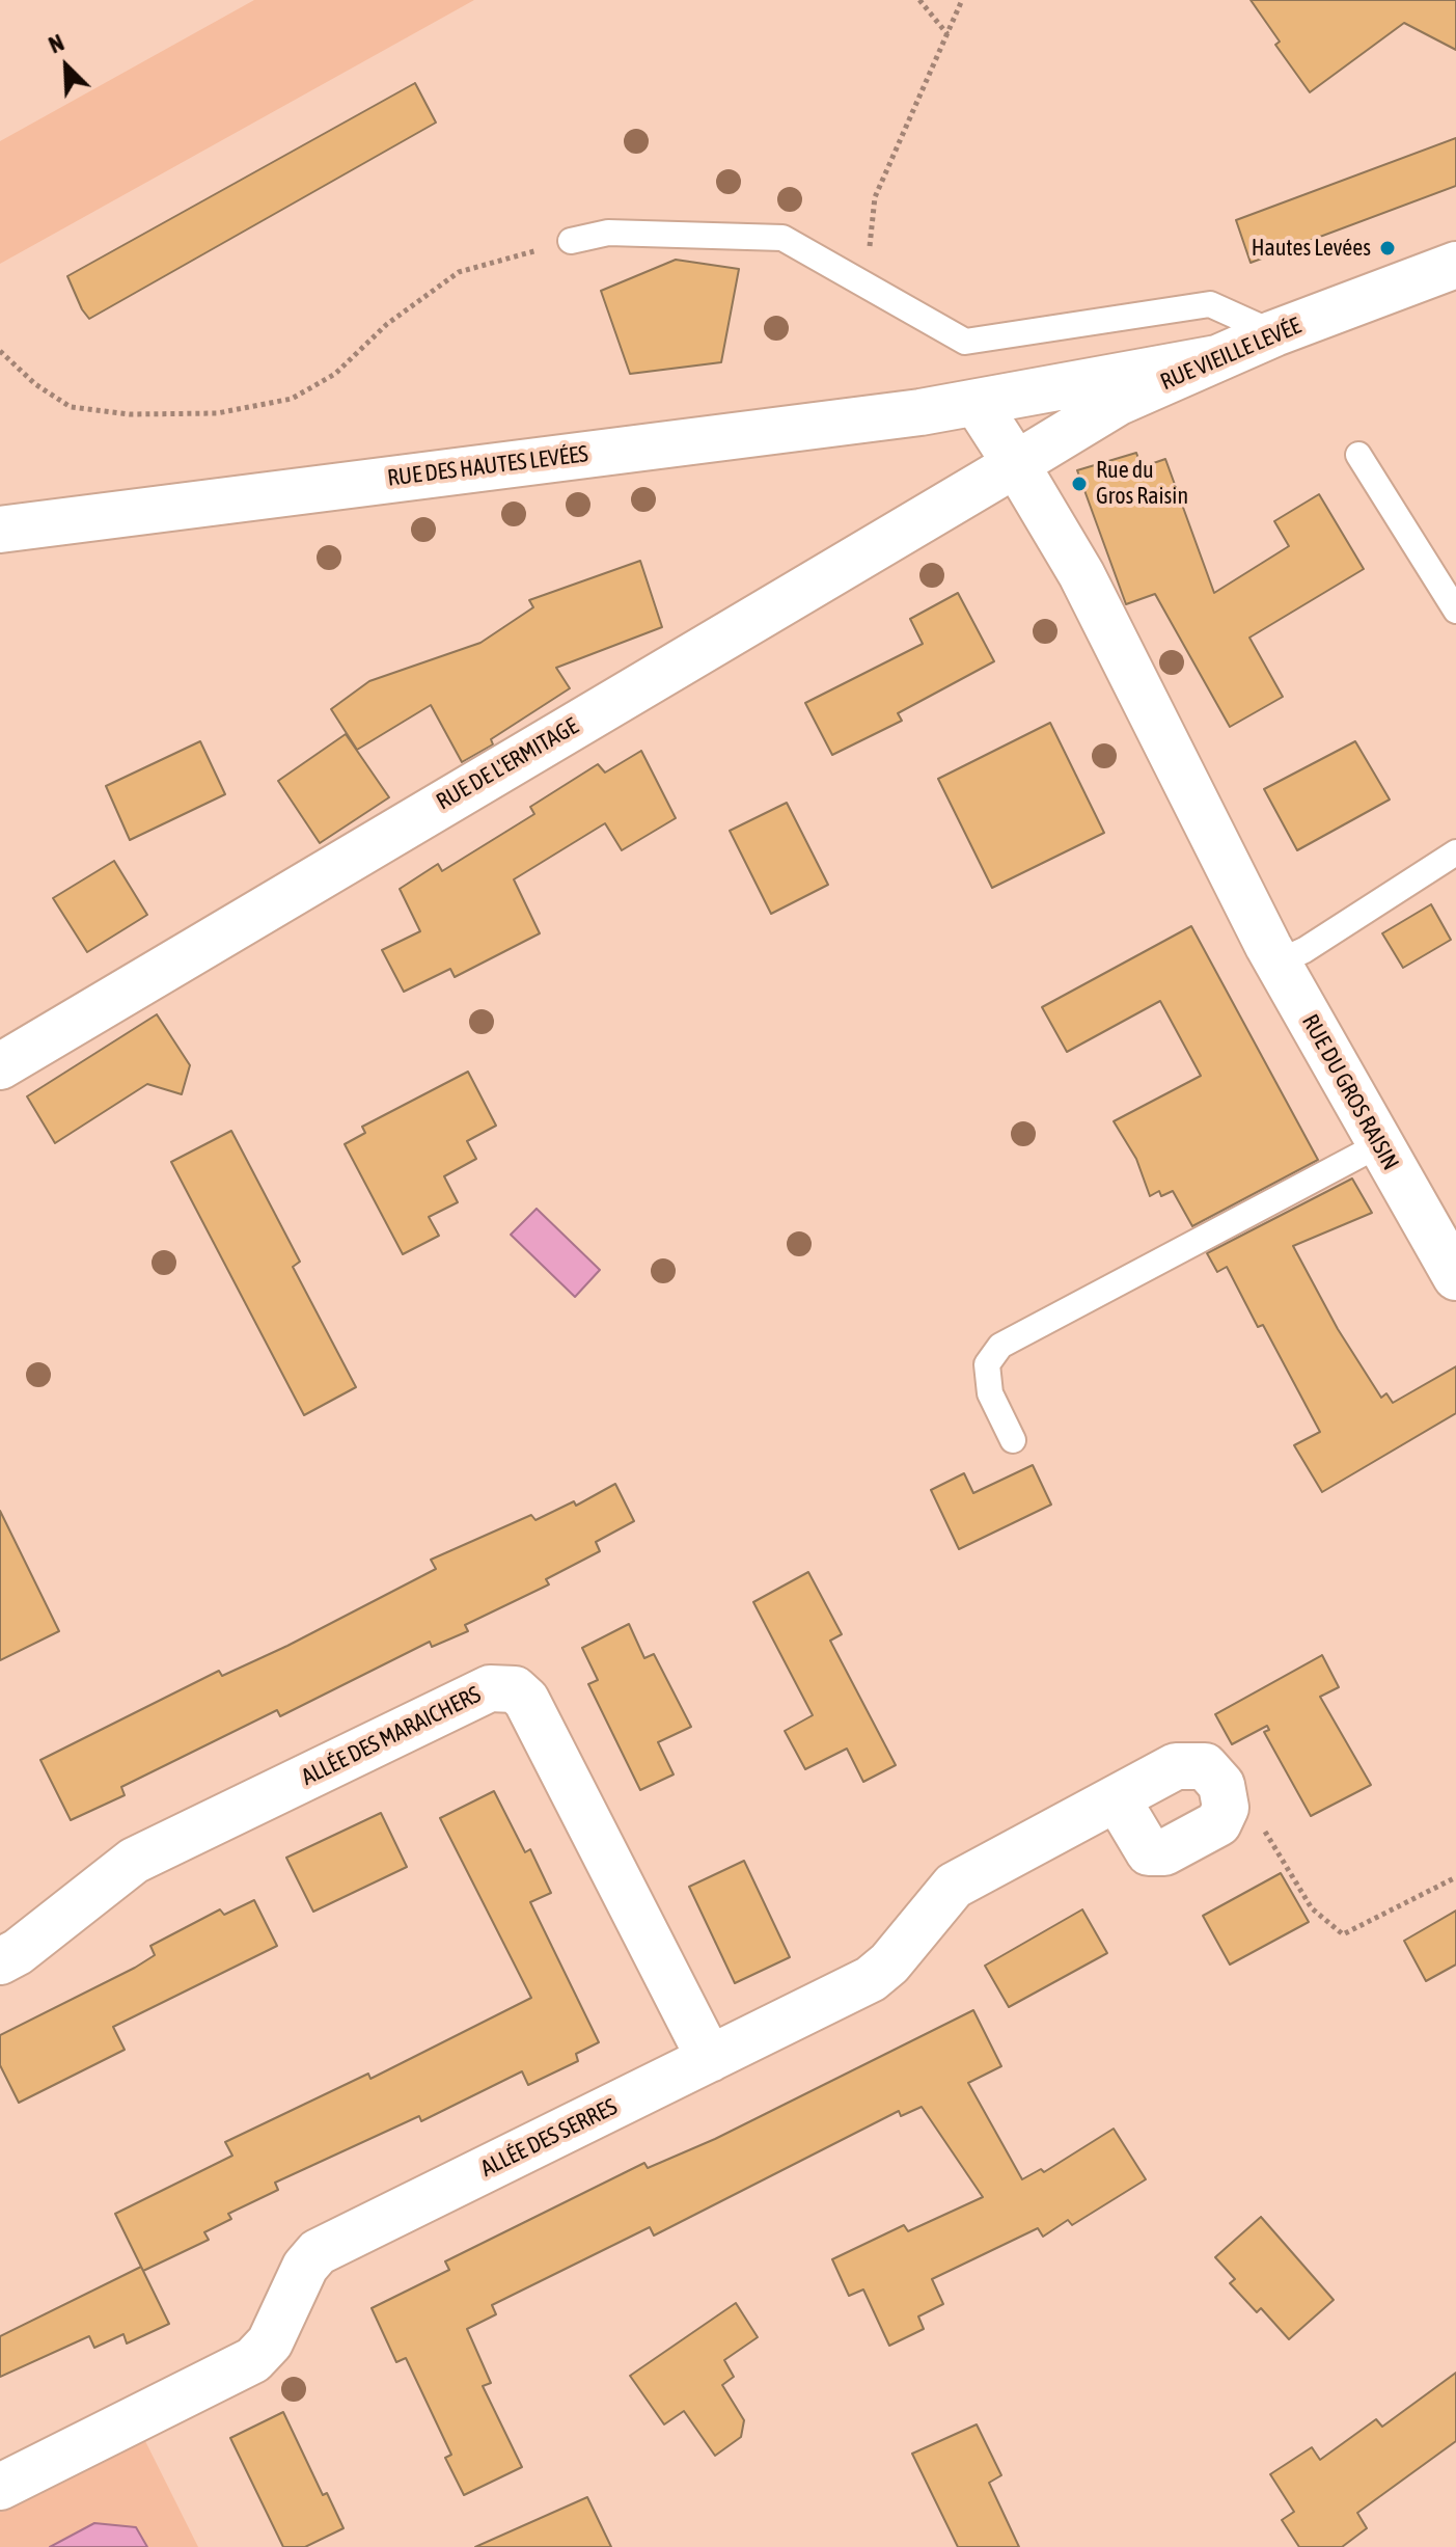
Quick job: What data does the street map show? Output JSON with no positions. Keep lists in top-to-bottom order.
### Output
{
  "streets": {
    "street": [
      "RUE VIEILLE LEVÉE",
      "RUE DES HAUTES LEVÉES",
      "RUE DE L'ERMITAGE",
      "RUE DU GROS RAISIN",
      "ALLÉE DES MARAICHERS",
      "ALLÉE DES SERRES"
    ]
  },
  "crossings": [
    ["RUE VIEILLE LEVÉE", "RUE DES HAUTES LEVÉES"],
    ["RUE VIEILLE LEVÉE", "RUE DE L'ERMITAGE"],
    ["RUE VIEILLE LEVÉE", "RUE DU GROS RAISIN"],
    ["RUE DE L'ERMITAGE", "RUE DU GROS RAISIN"],
    ["ALLÉE DES MARAICHERS", "ALLÉE DES SERRES"]
  ],
  "places": ["Hautes Levées", "Rue du Gros Raisin"],
  "north": "top left"
}
